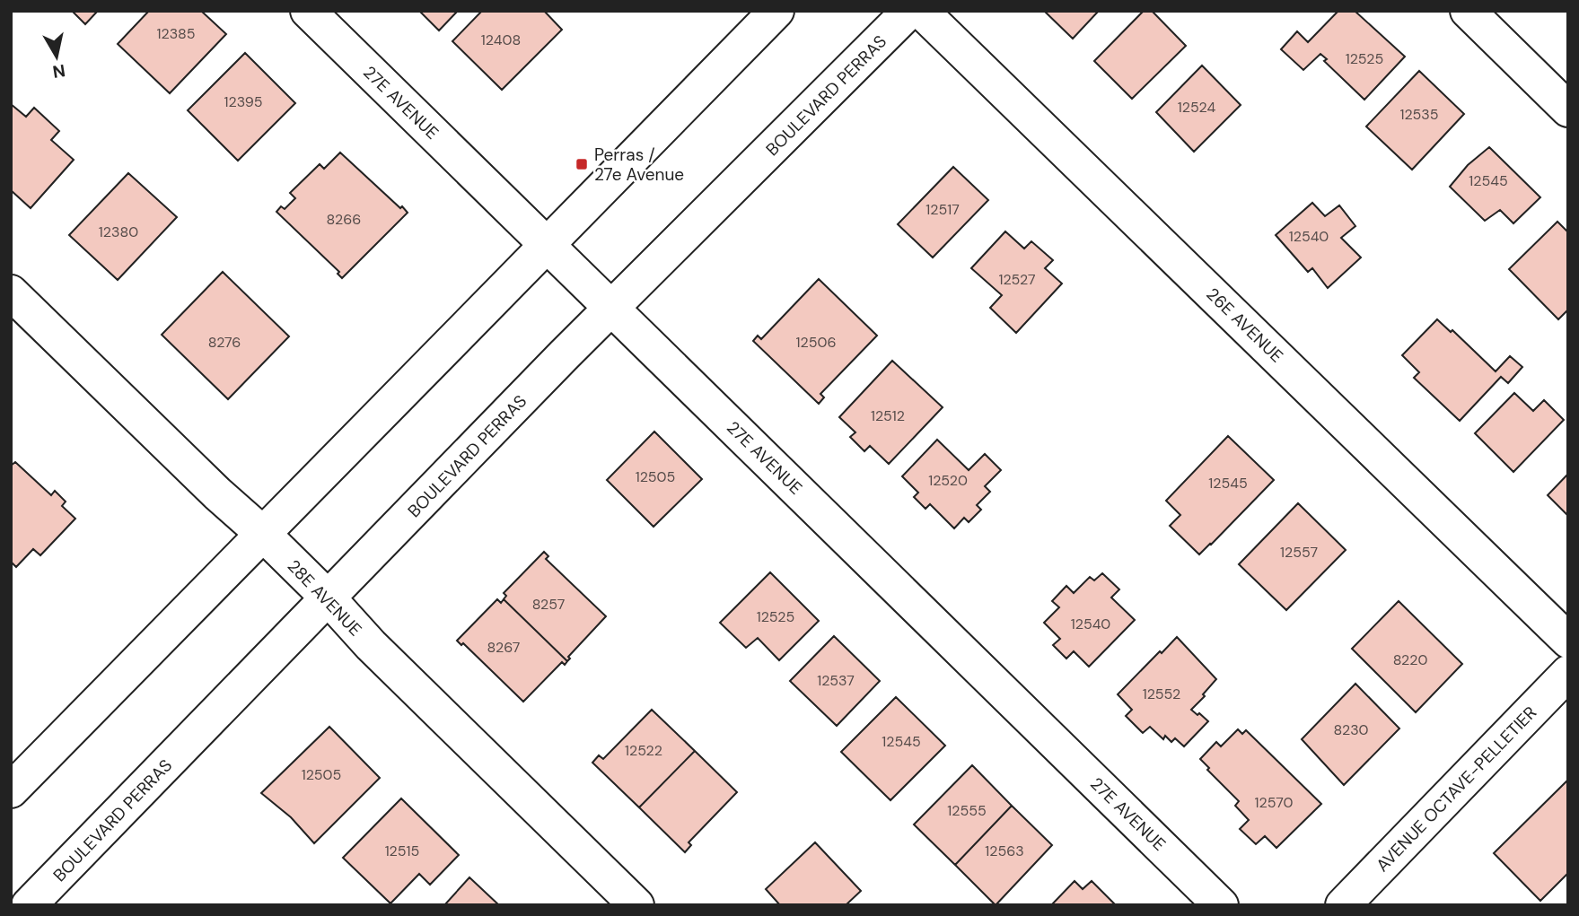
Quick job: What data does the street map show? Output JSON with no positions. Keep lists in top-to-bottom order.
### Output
{
  "streets": {
    "street": [
      "BOULEVARD PERRAS",
      "27E AVENUE",
      "26E AVENUE",
      "28E AVENUE",
      "AVENUE OCTAVE-PELLETIER"
    ]
  },
  "crossings": [
    ["BOULEVARD PERRAS", "27E AVENUE"],
    ["BOULEVARD PERRAS", "28E AVENUE"]
  ],
  "places": {
    "transit": ["Perras / 27e Avenue"]
  },
  "house_numbers": [
    "12385",
    "12408",
    "12525",
    "12395",
    "12524",
    "12535",
    "12545",
    "12517",
    "8266",
    "12380",
    "12540",
    "12527",
    "8276",
    "12506",
    "12512",
    "12505",
    "12520",
    "12545",
    "12557",
    "8257",
    "12525",
    "12540",
    "8267",
    "8220",
    "12537",
    "12552",
    "8230",
    "12545",
    "12522",
    "12505",
    "12570",
    "12555",
    "12515",
    "12563"
  ],
  "north": "bottom"
}
